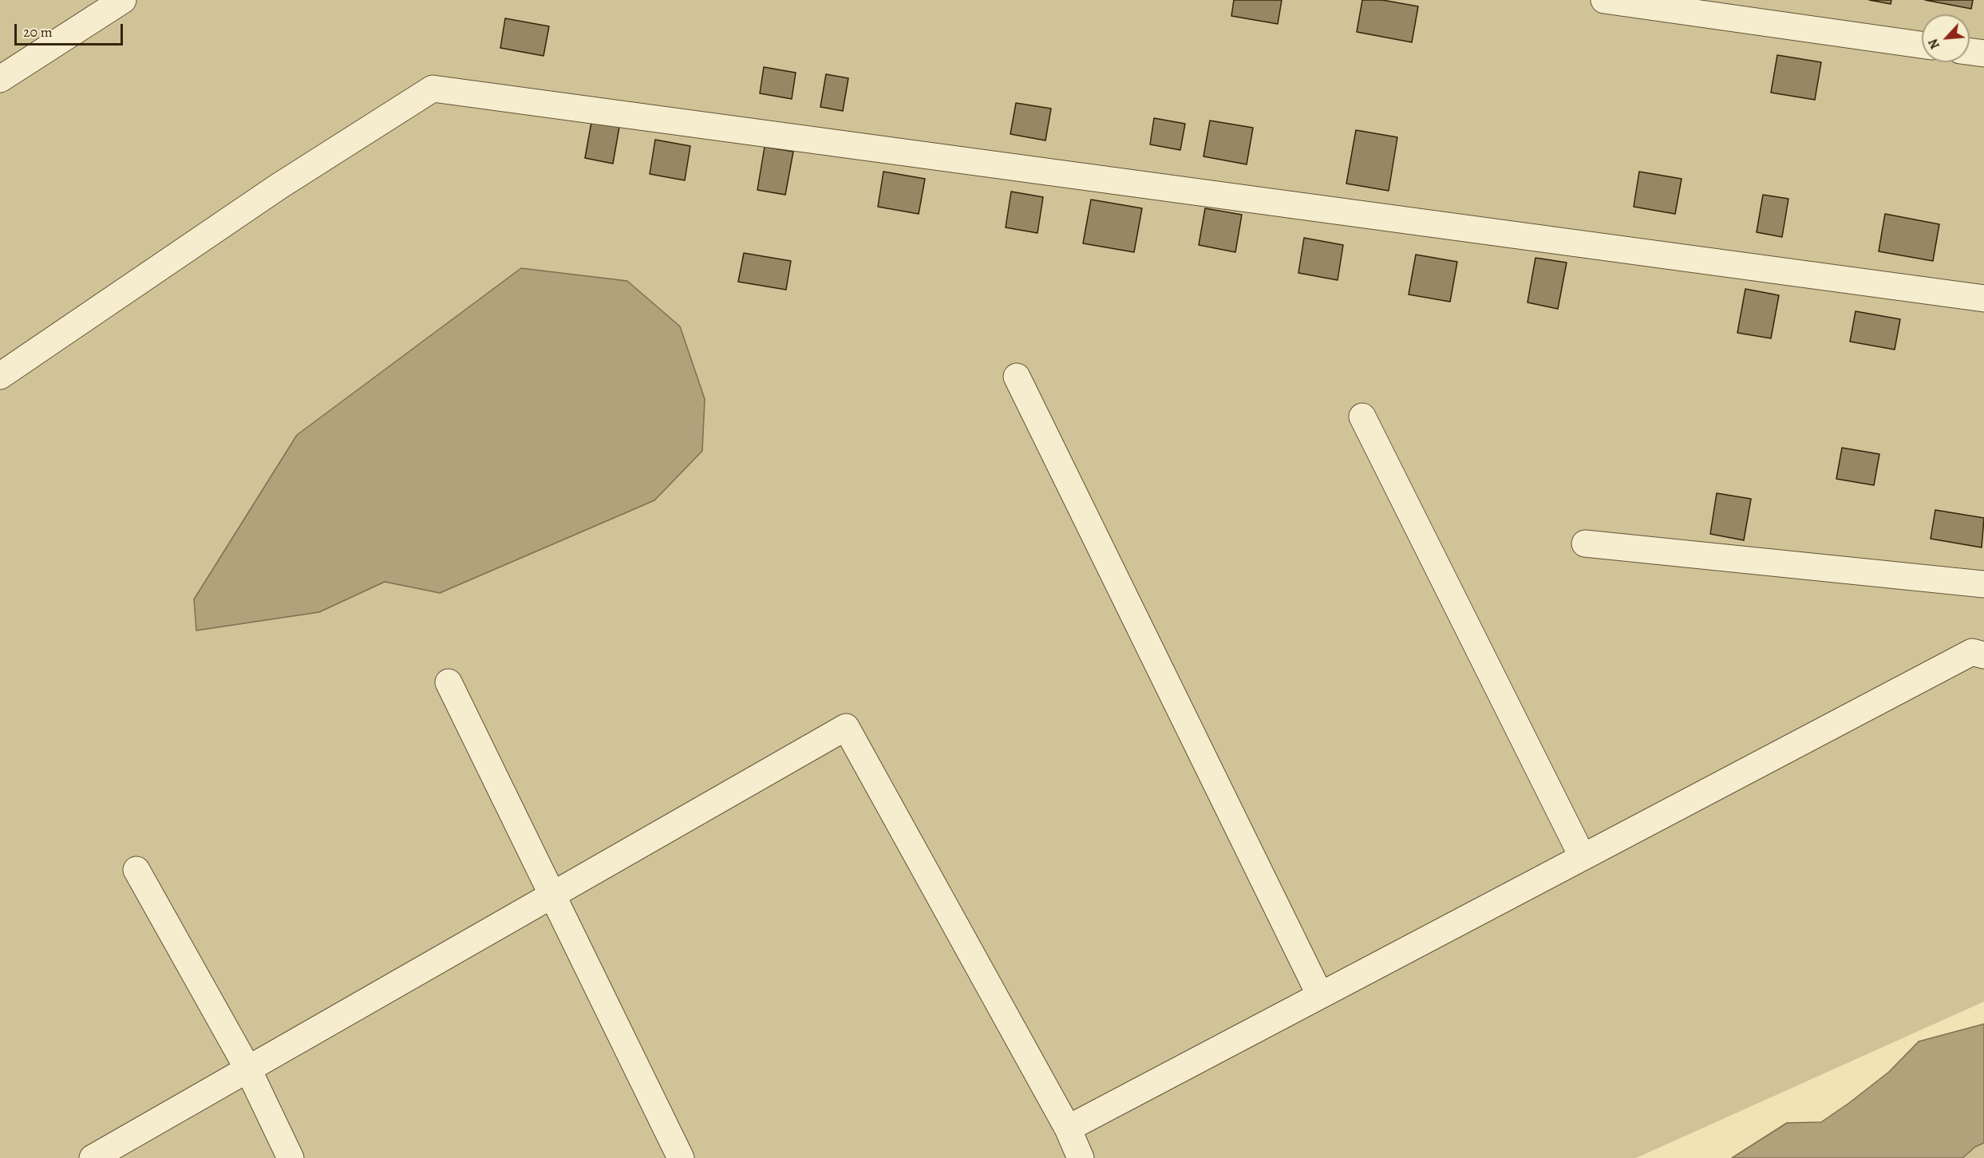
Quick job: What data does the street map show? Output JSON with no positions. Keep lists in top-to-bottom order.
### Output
{
  "scale_bar": "20 m",
  "north": "bottom left"
}
